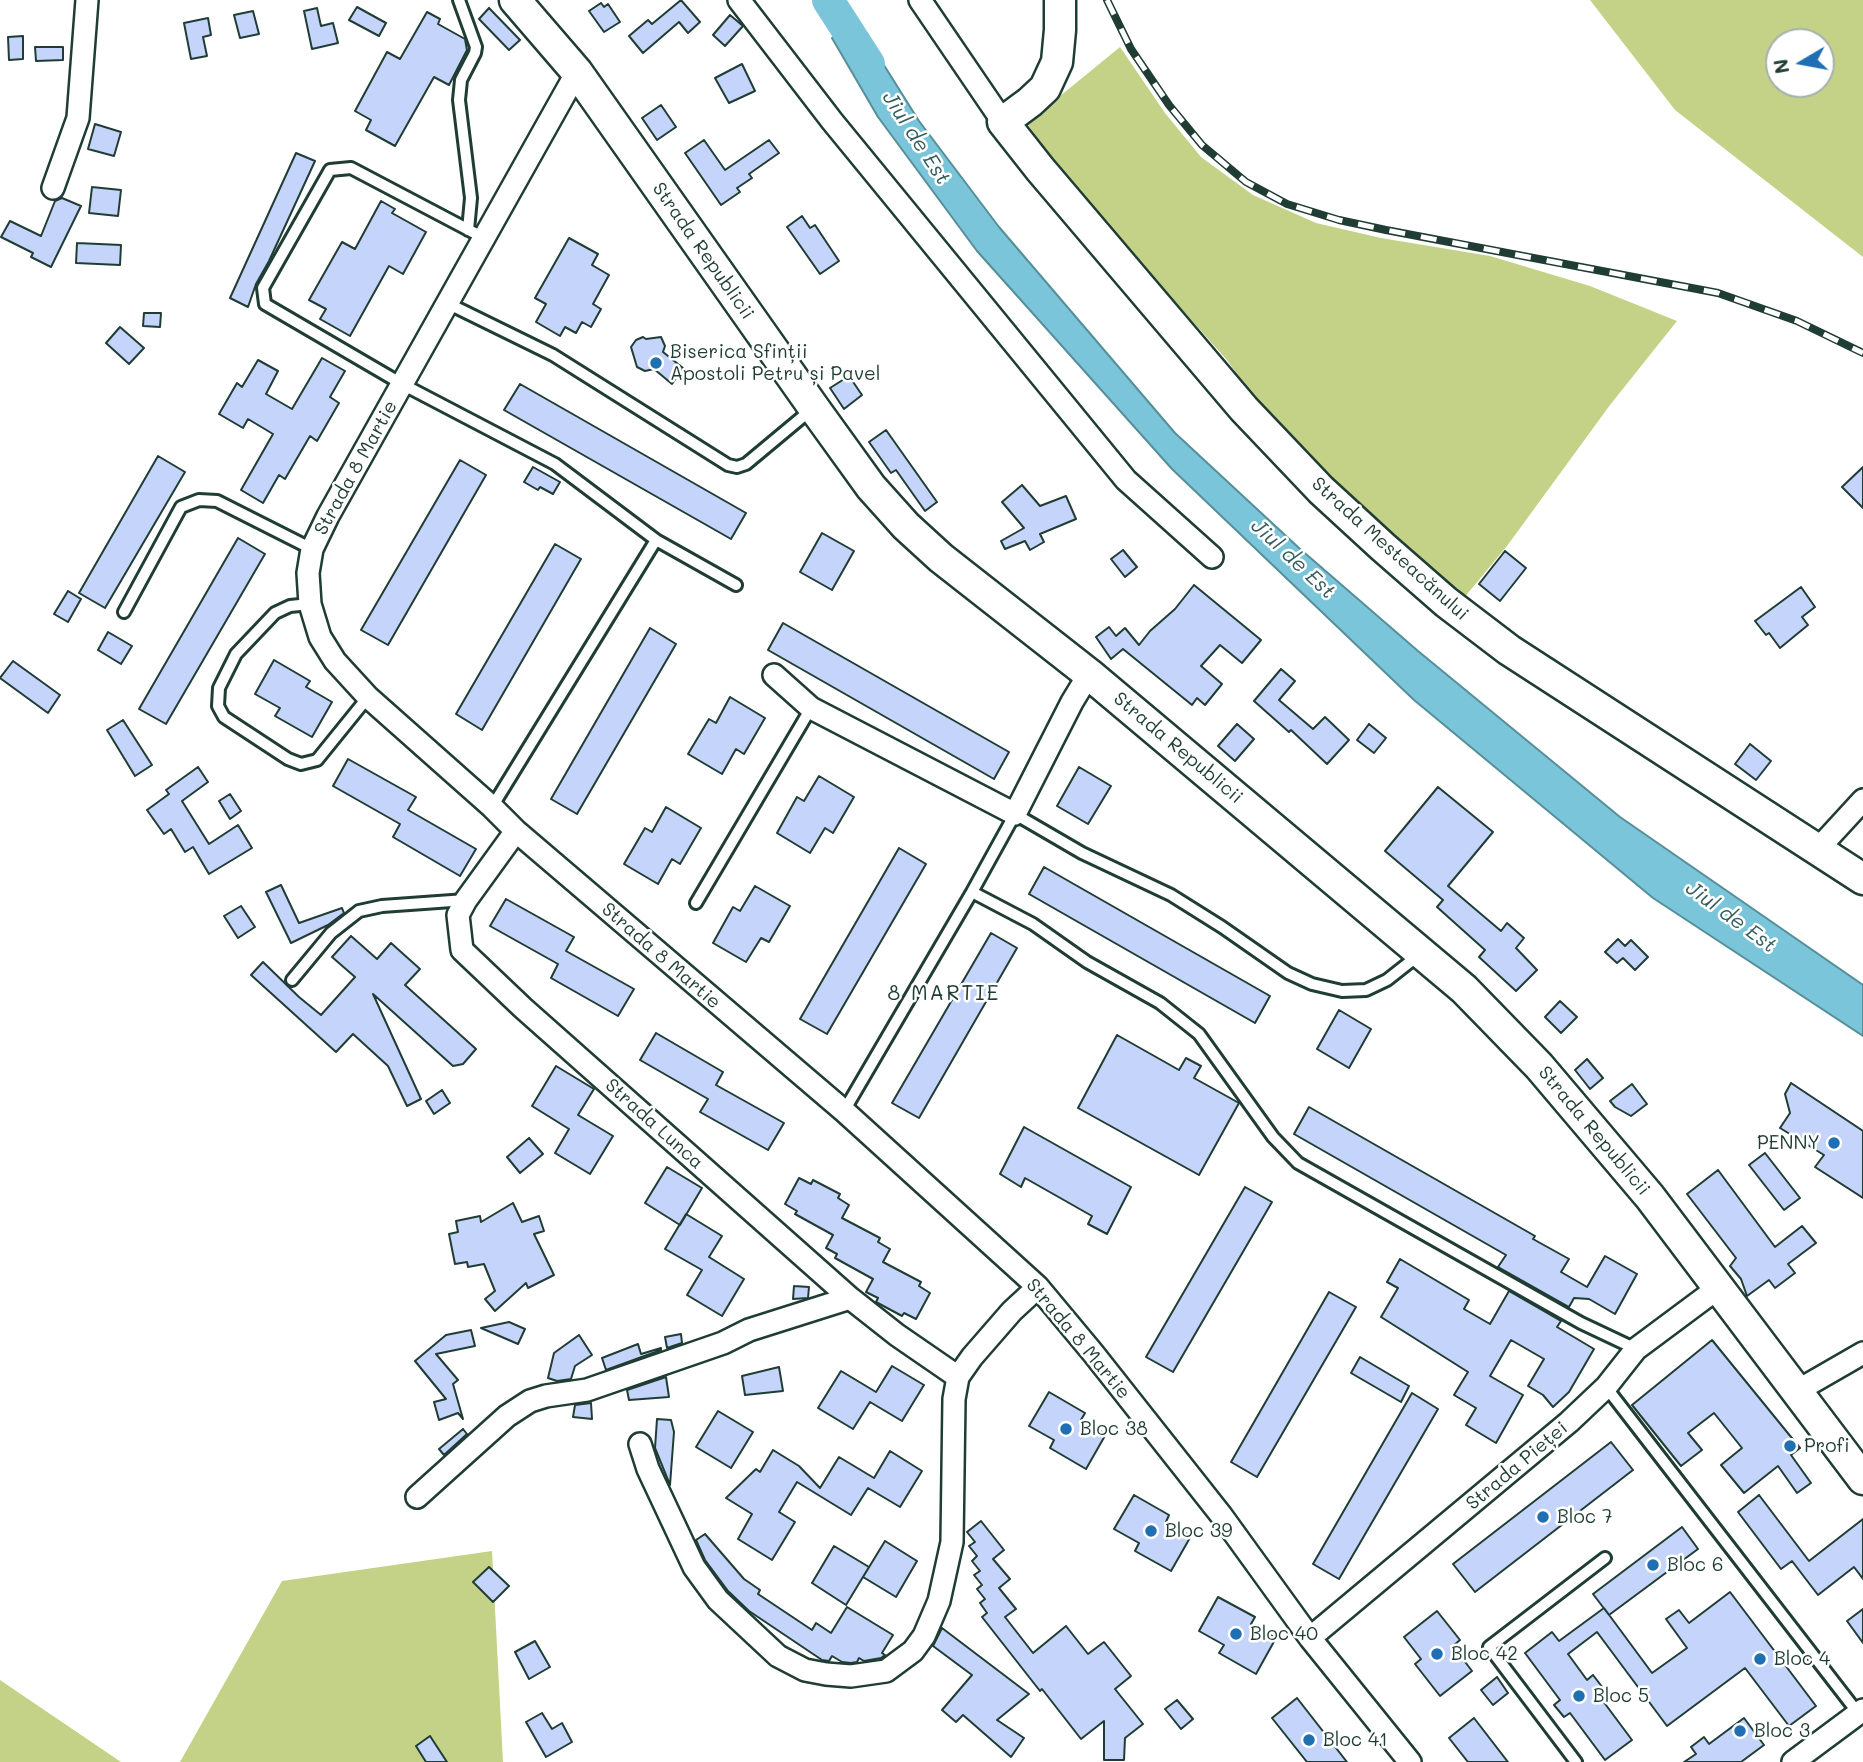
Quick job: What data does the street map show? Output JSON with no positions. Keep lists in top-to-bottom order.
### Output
{
  "streets": {
    "main road": ["Strada Republicii", "Strada Mesteacănului"],
    "street": ["Strada 8 Martie", "Strada Lunca", "Strada Pieței"]
  },
  "crossings": [
    ["Strada Republicii", "Strada 8 Martie"],
    ["Strada Republicii", "Strada Pieței"],
    ["Strada 8 Martie", "Strada Lunca"],
    ["Strada 8 Martie", "Strada Pieței"]
  ],
  "districts": ["8 MARTIE"],
  "water": ["Jiul de Est"],
  "places": [
    "Biserica Sfinții Apostoli Petru și Pavel",
    "PENNY",
    "Bloc 38",
    "Profi",
    "Bloc 7",
    "Bloc 39",
    "Bloc 6",
    "Bloc 40",
    "Bloc 42",
    "Bloc 4",
    "Bloc 5",
    "Bloc 3",
    "Bloc 41"
  ],
  "north": "left"
}
